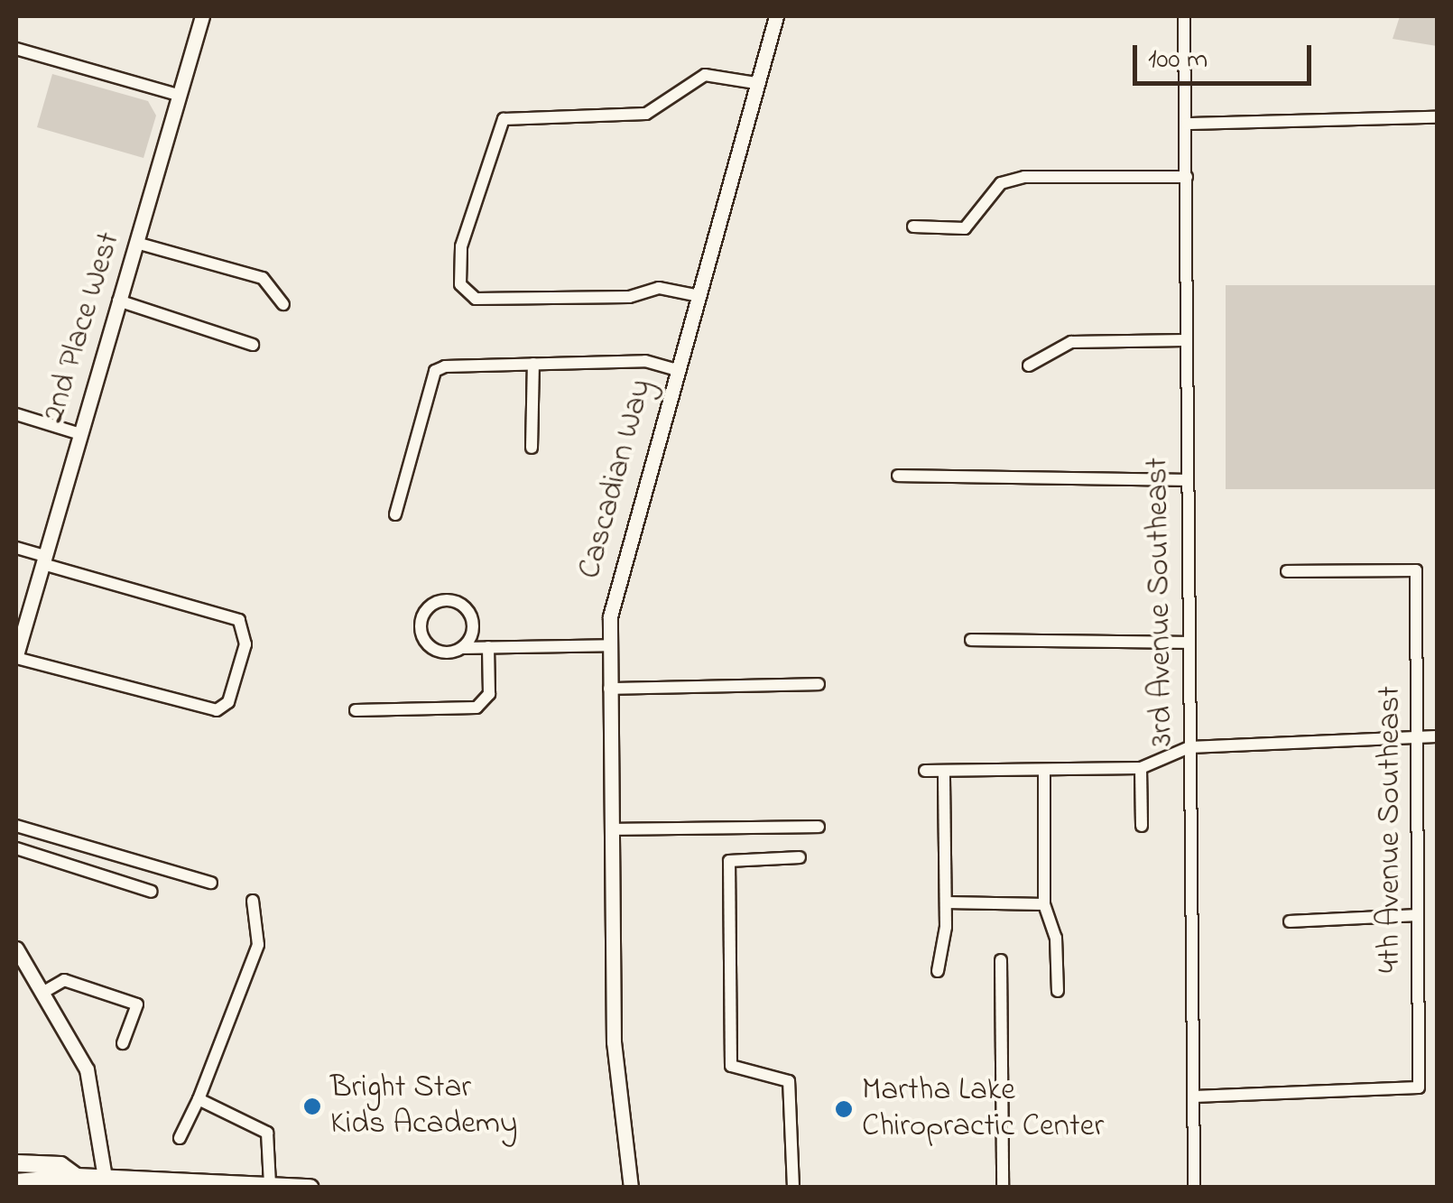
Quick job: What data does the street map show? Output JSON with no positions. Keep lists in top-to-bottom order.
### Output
{
  "streets": {
    "street": [
      "2nd Place West",
      "Cascadian Way",
      "3rd Avenue Southeast",
      "4th Avenue Southeast"
    ]
  },
  "crossings": [
    ["3rd Avenue Southeast", "4th Avenue Southeast"]
  ],
  "places": ["Bright Star Kids Academy", "Martha Lake Chiropractic Center"],
  "scale_bar": "100 m"
}
